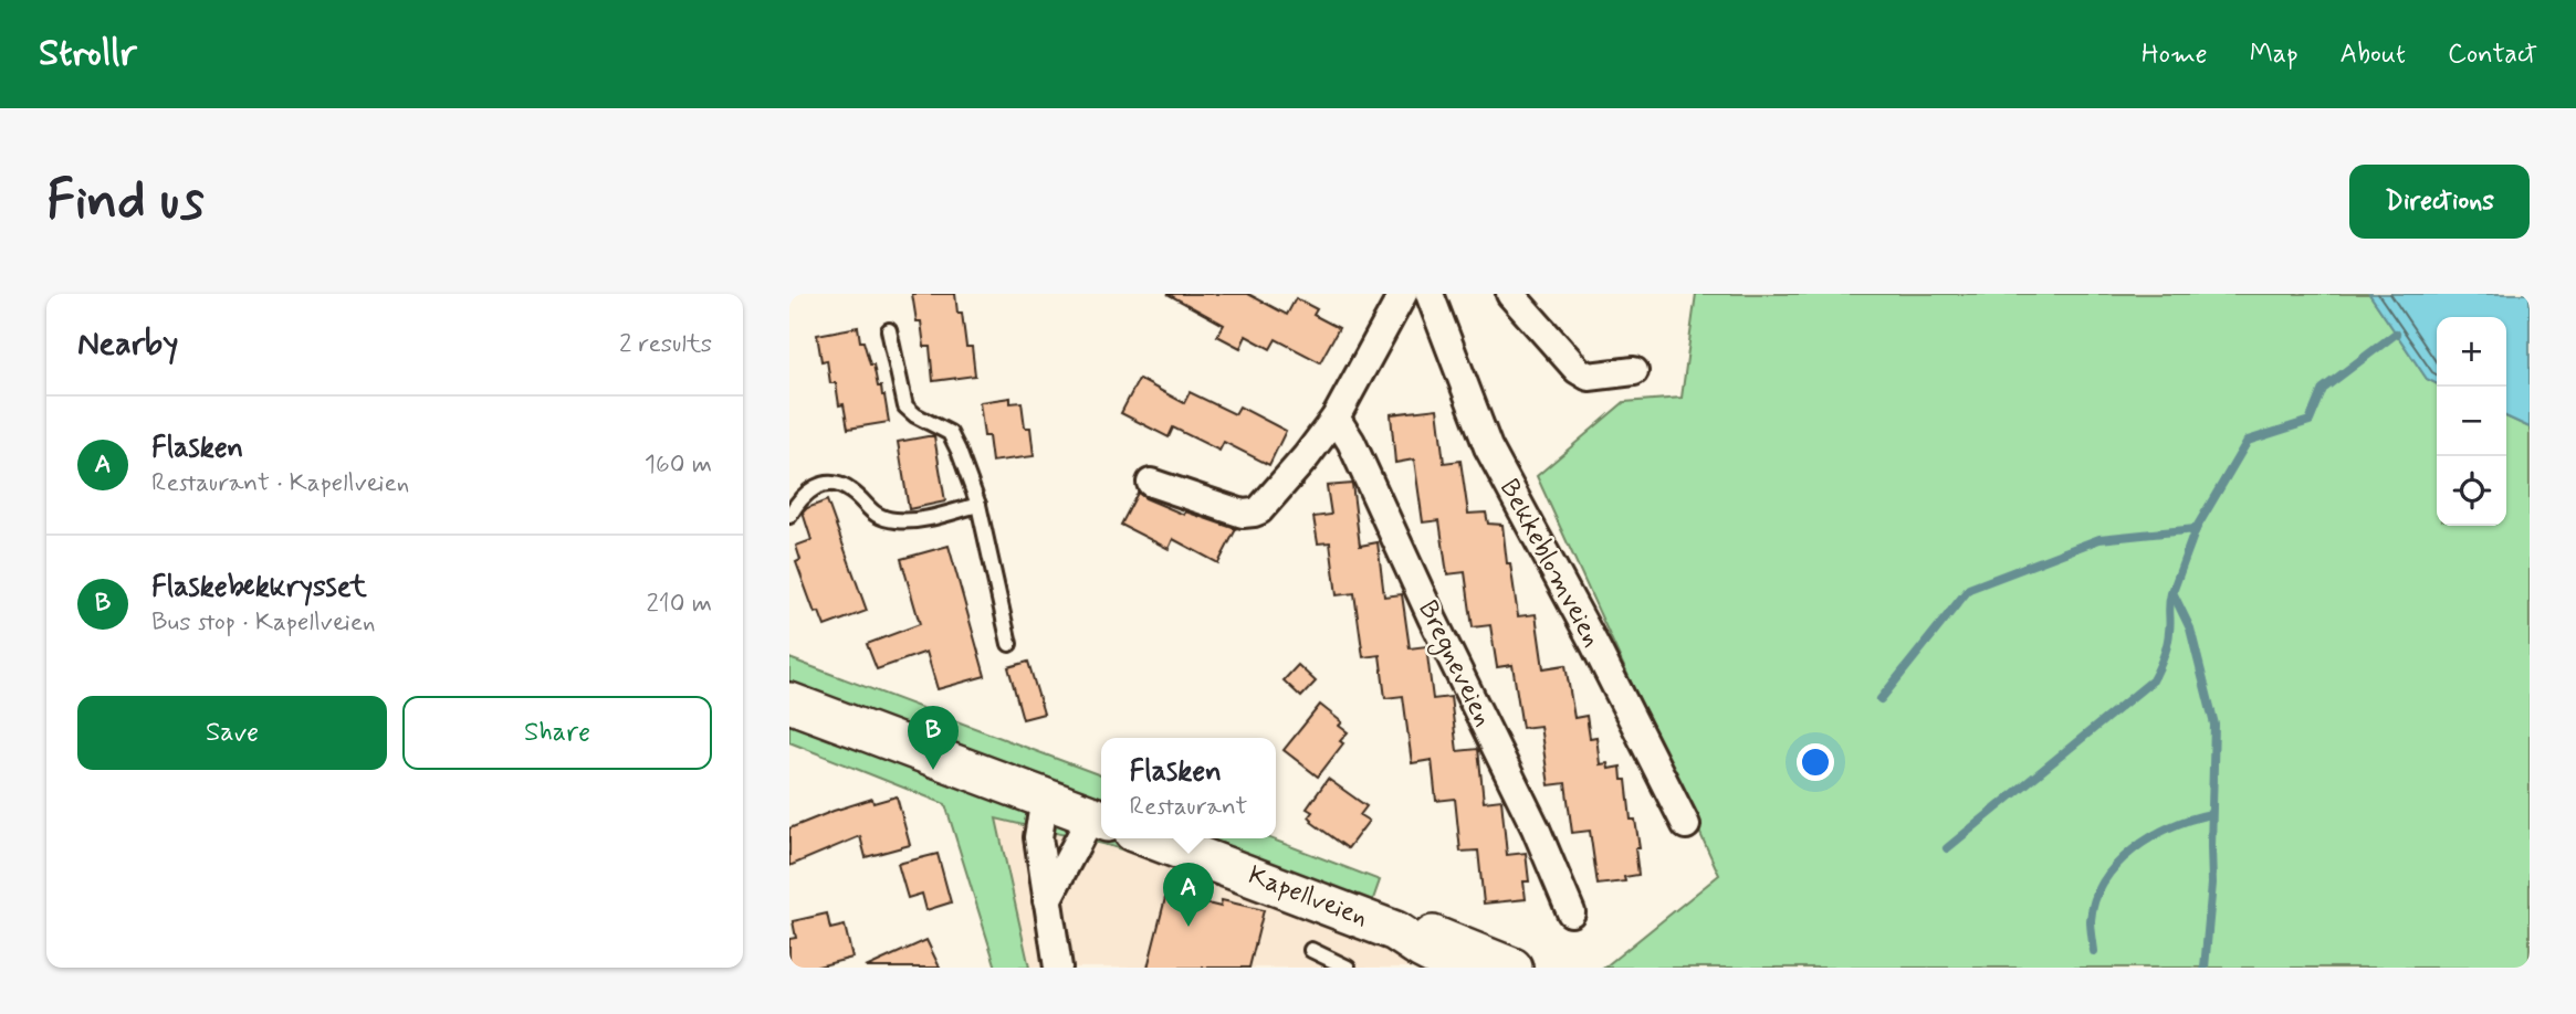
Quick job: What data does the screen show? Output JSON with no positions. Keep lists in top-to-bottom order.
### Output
{
  "streets": {
    "main road": ["Kapellveien"],
    "street": ["Bekkeblomveien", "Bregneveien"]
  },
  "page": {
    "header": "Strollr",
    "nav": [
      "Home",
      "Map",
      "About",
      "Contact"
    ],
    "buttons": [
      "Directions",
      ["Save", "Share"]
    ],
    "title": "Find us",
    "heading": ["Nearby", "2 results"],
    "map_buttons": ["+", "−"],
    "list": [
      {
        "mark": "A",
        "name": "Flasken",
        "note": "Restaurant · Kapellveien",
        "value": "160 m"
      },
      {
        "mark": "B",
        "name": "Flaskebekkrysset",
        "note": "Bus stop · Kapellveien",
        "value": "210 m"
      }
    ],
    "pins": ["B", "A"],
    "popup": ["Flasken", "Restaurant"]
  }
}
